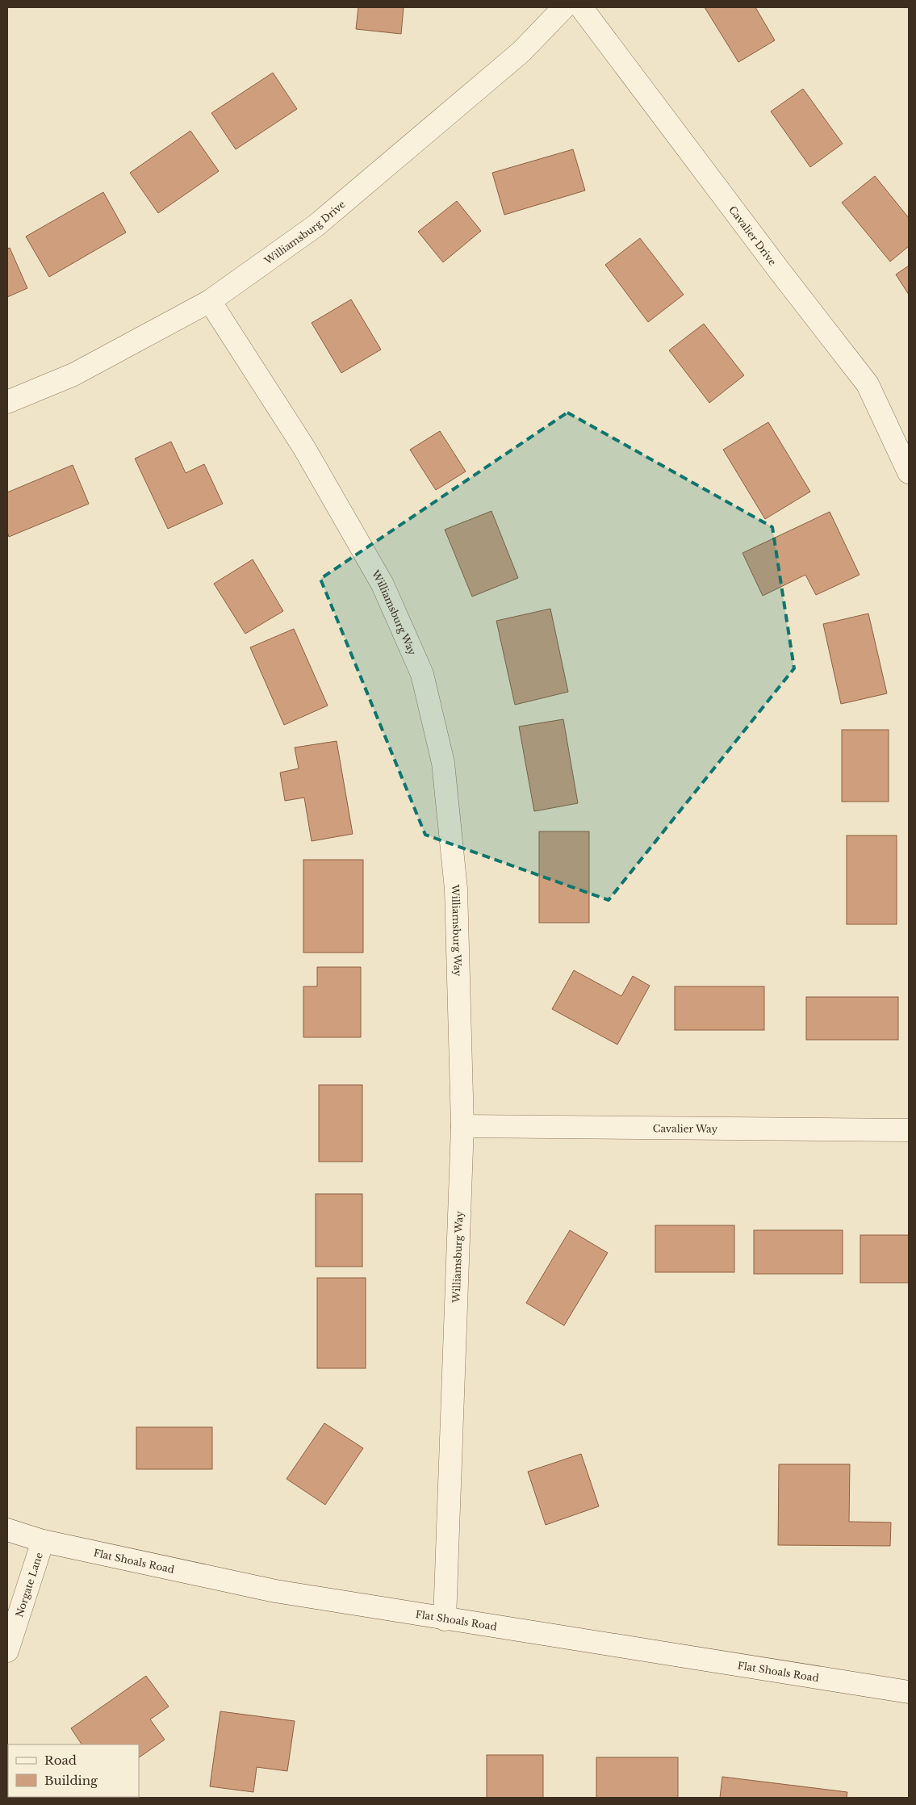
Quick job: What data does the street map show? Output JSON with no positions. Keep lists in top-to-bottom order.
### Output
{
  "streets": {
    "street": [
      "Williamsburg Drive",
      "Cavalier Drive",
      "Williamsburg Way",
      "Cavalier Way",
      "Flat Shoals Road",
      "Norgate Lane"
    ]
  },
  "crossings": [
    ["Williamsburg Drive", "Williamsburg Way"],
    ["Williamsburg Way", "Cavalier Way"],
    ["Williamsburg Way", "Flat Shoals Road"],
    ["Flat Shoals Road", "Norgate Lane"]
  ],
  "legend": ["Road", "Building"]
}
